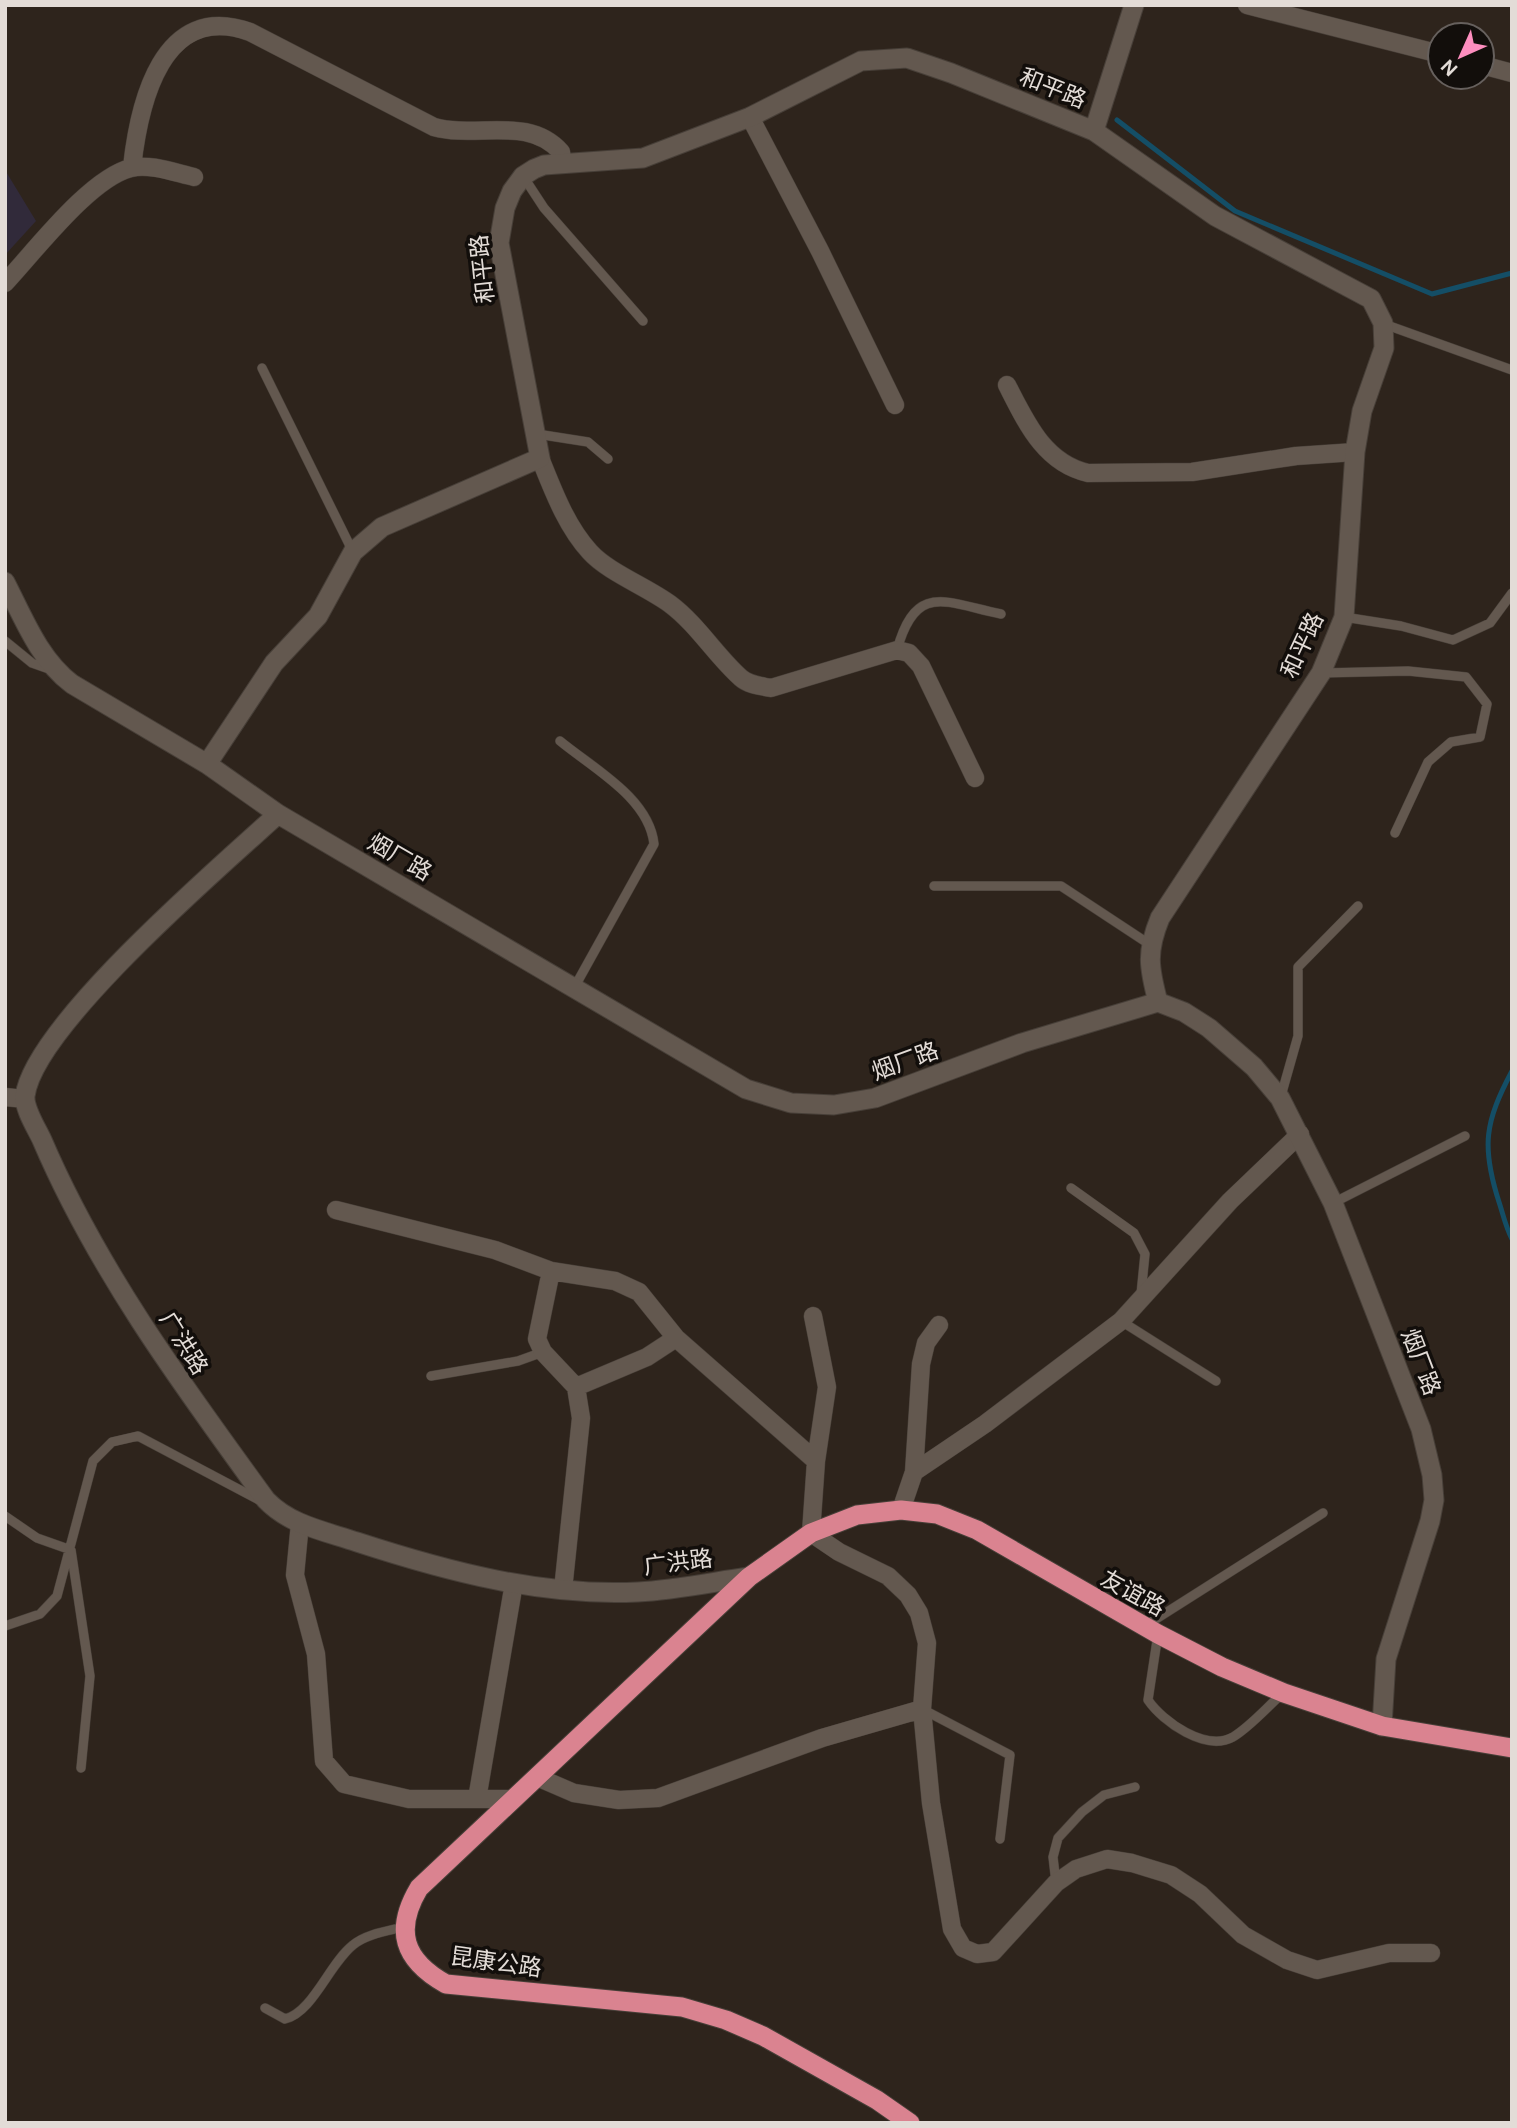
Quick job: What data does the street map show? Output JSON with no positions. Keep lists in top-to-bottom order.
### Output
{
  "streets": {
    "highway": ["友谊路", "昆康公路"],
    "street": ["和平路", "烟厂路", "广洪路"]
  },
  "crossings": [
    ["烟厂路", "广洪路"],
    ["烟厂路", "友谊路"],
    ["广洪路", "友谊路"]
  ],
  "north": "bottom left"
}
